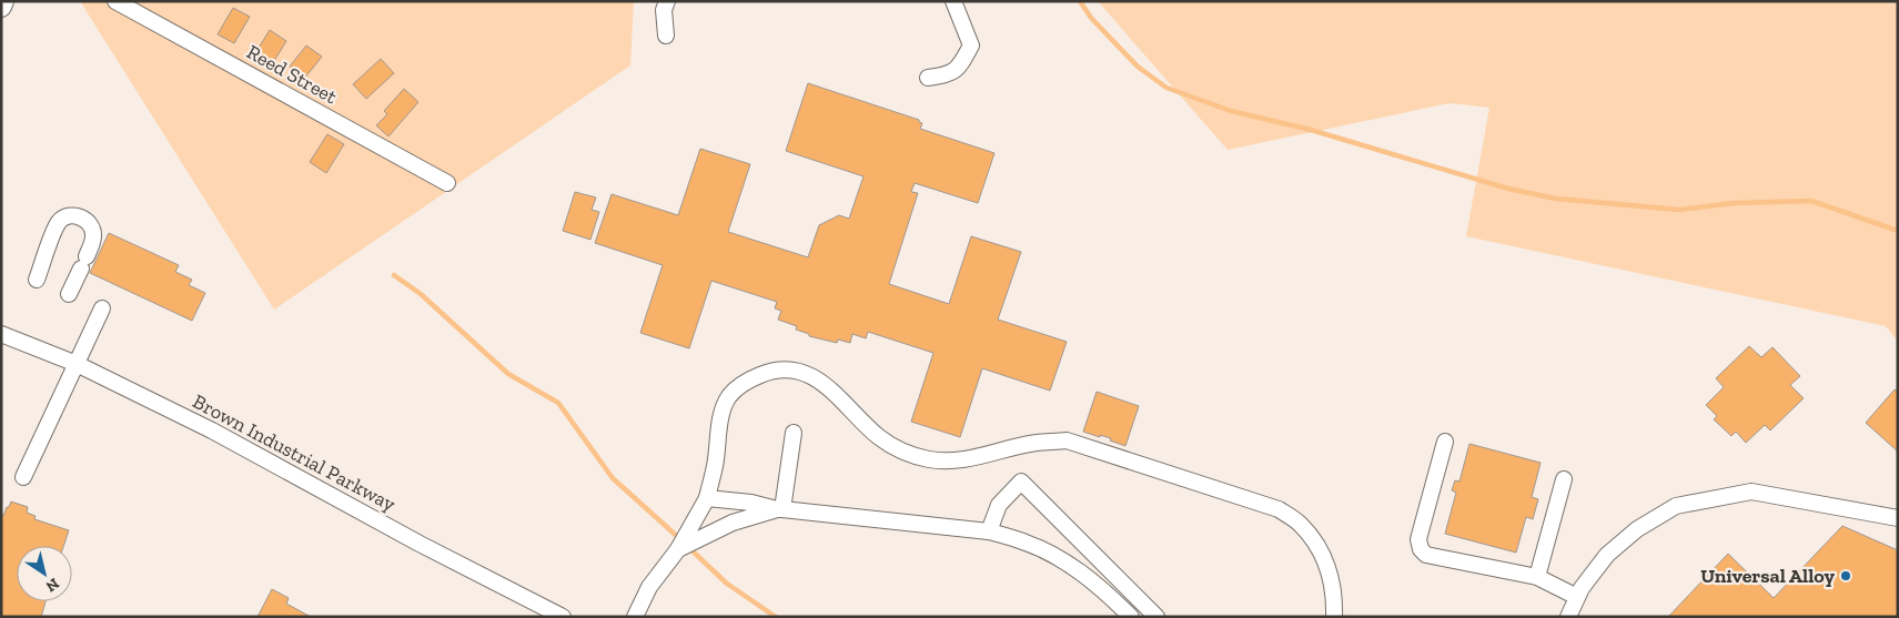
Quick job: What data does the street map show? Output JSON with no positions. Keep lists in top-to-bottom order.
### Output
{
  "streets": {
    "street": ["Reed Street", "Brown Industrial Parkway"]
  },
  "places": ["Universal Alloy"],
  "north": "bottom right"
}
